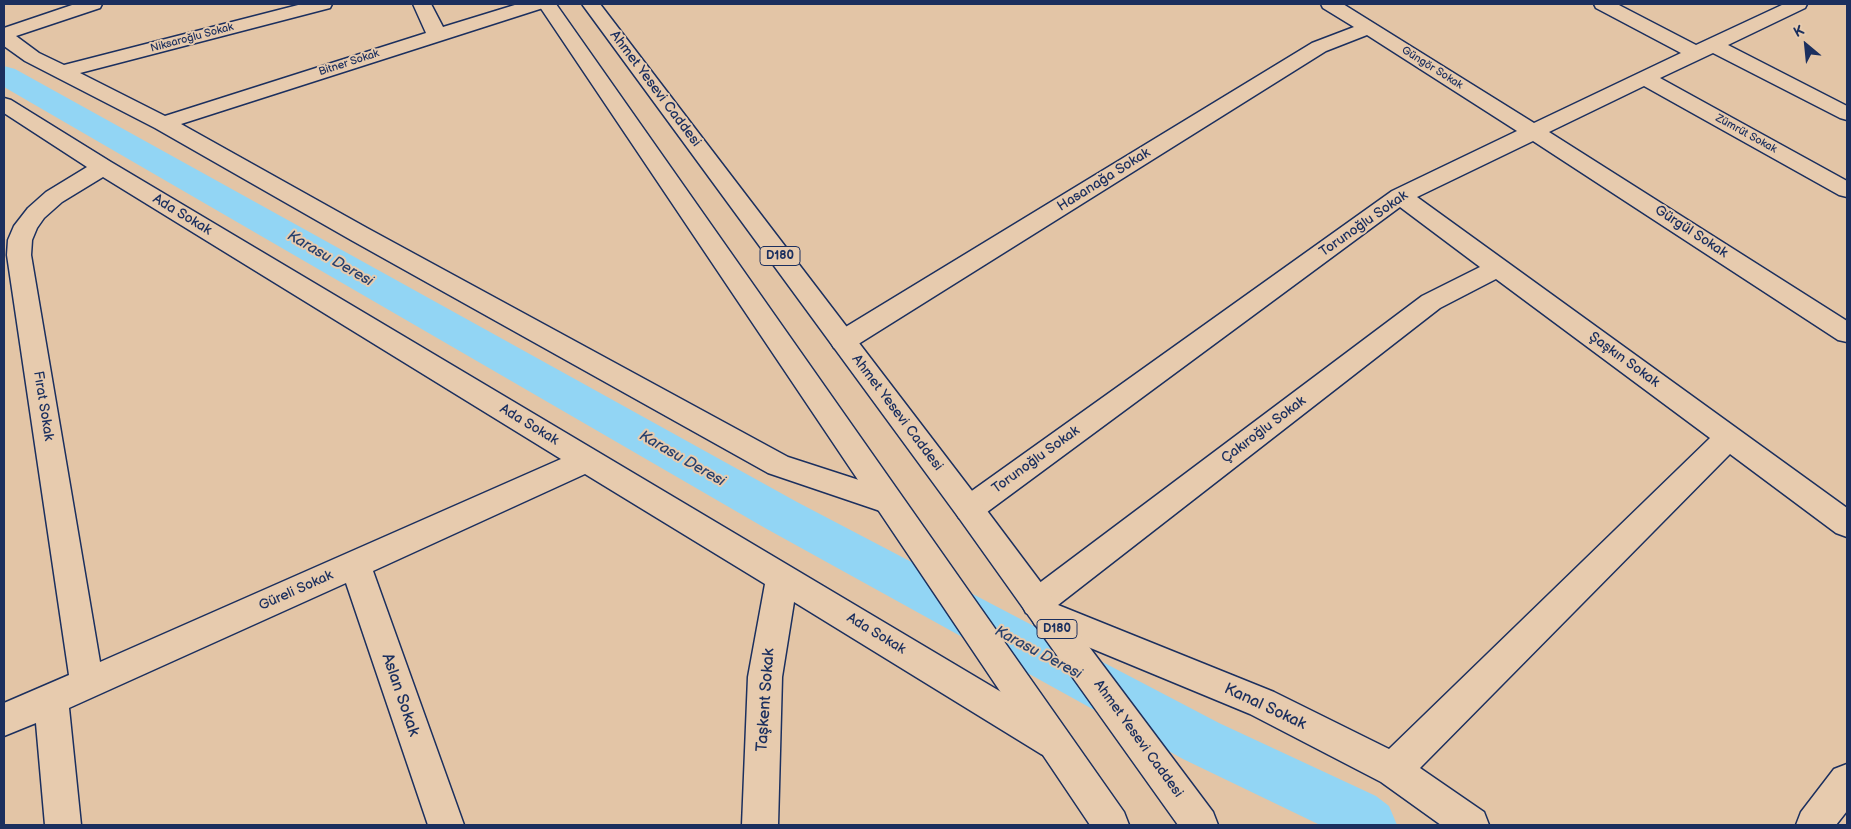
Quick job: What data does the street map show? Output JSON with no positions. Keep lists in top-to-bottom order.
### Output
{
  "streets": {
    "main road": [
      "Niksaroğlu Sokak",
      "Bitner Sokak",
      "Güngör Sokak",
      "Ahmet Yesevi Caddesi",
      "Zümrüt Sokak",
      "Hasanağa Sokak",
      "Ada Sokak",
      "Torunoğlu Sokak",
      "Gürgül Sokak",
      "D180",
      "Şaşkın Sokak",
      "Fırat Sokak",
      "Çakıroğlu Sokak",
      "Güreli Sokak",
      "Aslan Sokak",
      "Taşkent Sokak",
      "Kanal Sokak"
    ]
  },
  "crossings": [
    ["Güngör Sokak", "Hasanağa Sokak"],
    ["Güngör Sokak", "Torunoğlu Sokak"],
    ["Güngör Sokak", "Gürgül Sokak"],
    ["Ahmet Yesevi Caddesi", "Hasanağa Sokak"],
    ["Ahmet Yesevi Caddesi", "Torunoğlu Sokak"],
    ["Ahmet Yesevi Caddesi", "Çakıroğlu Sokak"],
    ["Ahmet Yesevi Caddesi", "Kanal Sokak"],
    ["Zümrüt Sokak", "Torunoğlu Sokak"],
    ["Ada Sokak", "Fırat Sokak"],
    ["Ada Sokak", "Güreli Sokak"],
    ["Ada Sokak", "Taşkent Sokak"],
    ["Torunoğlu Sokak", "Gürgül Sokak"],
    ["Torunoğlu Sokak", "Şaşkın Sokak"],
    ["Şaşkın Sokak", "Çakıroğlu Sokak"],
    ["Fırat Sokak", "Güreli Sokak"],
    ["Çakıroğlu Sokak", "Kanal Sokak"],
    ["Güreli Sokak", "Aslan Sokak"]
  ],
  "water": ["Karasu Deresi"],
  "north": "top left"
}
